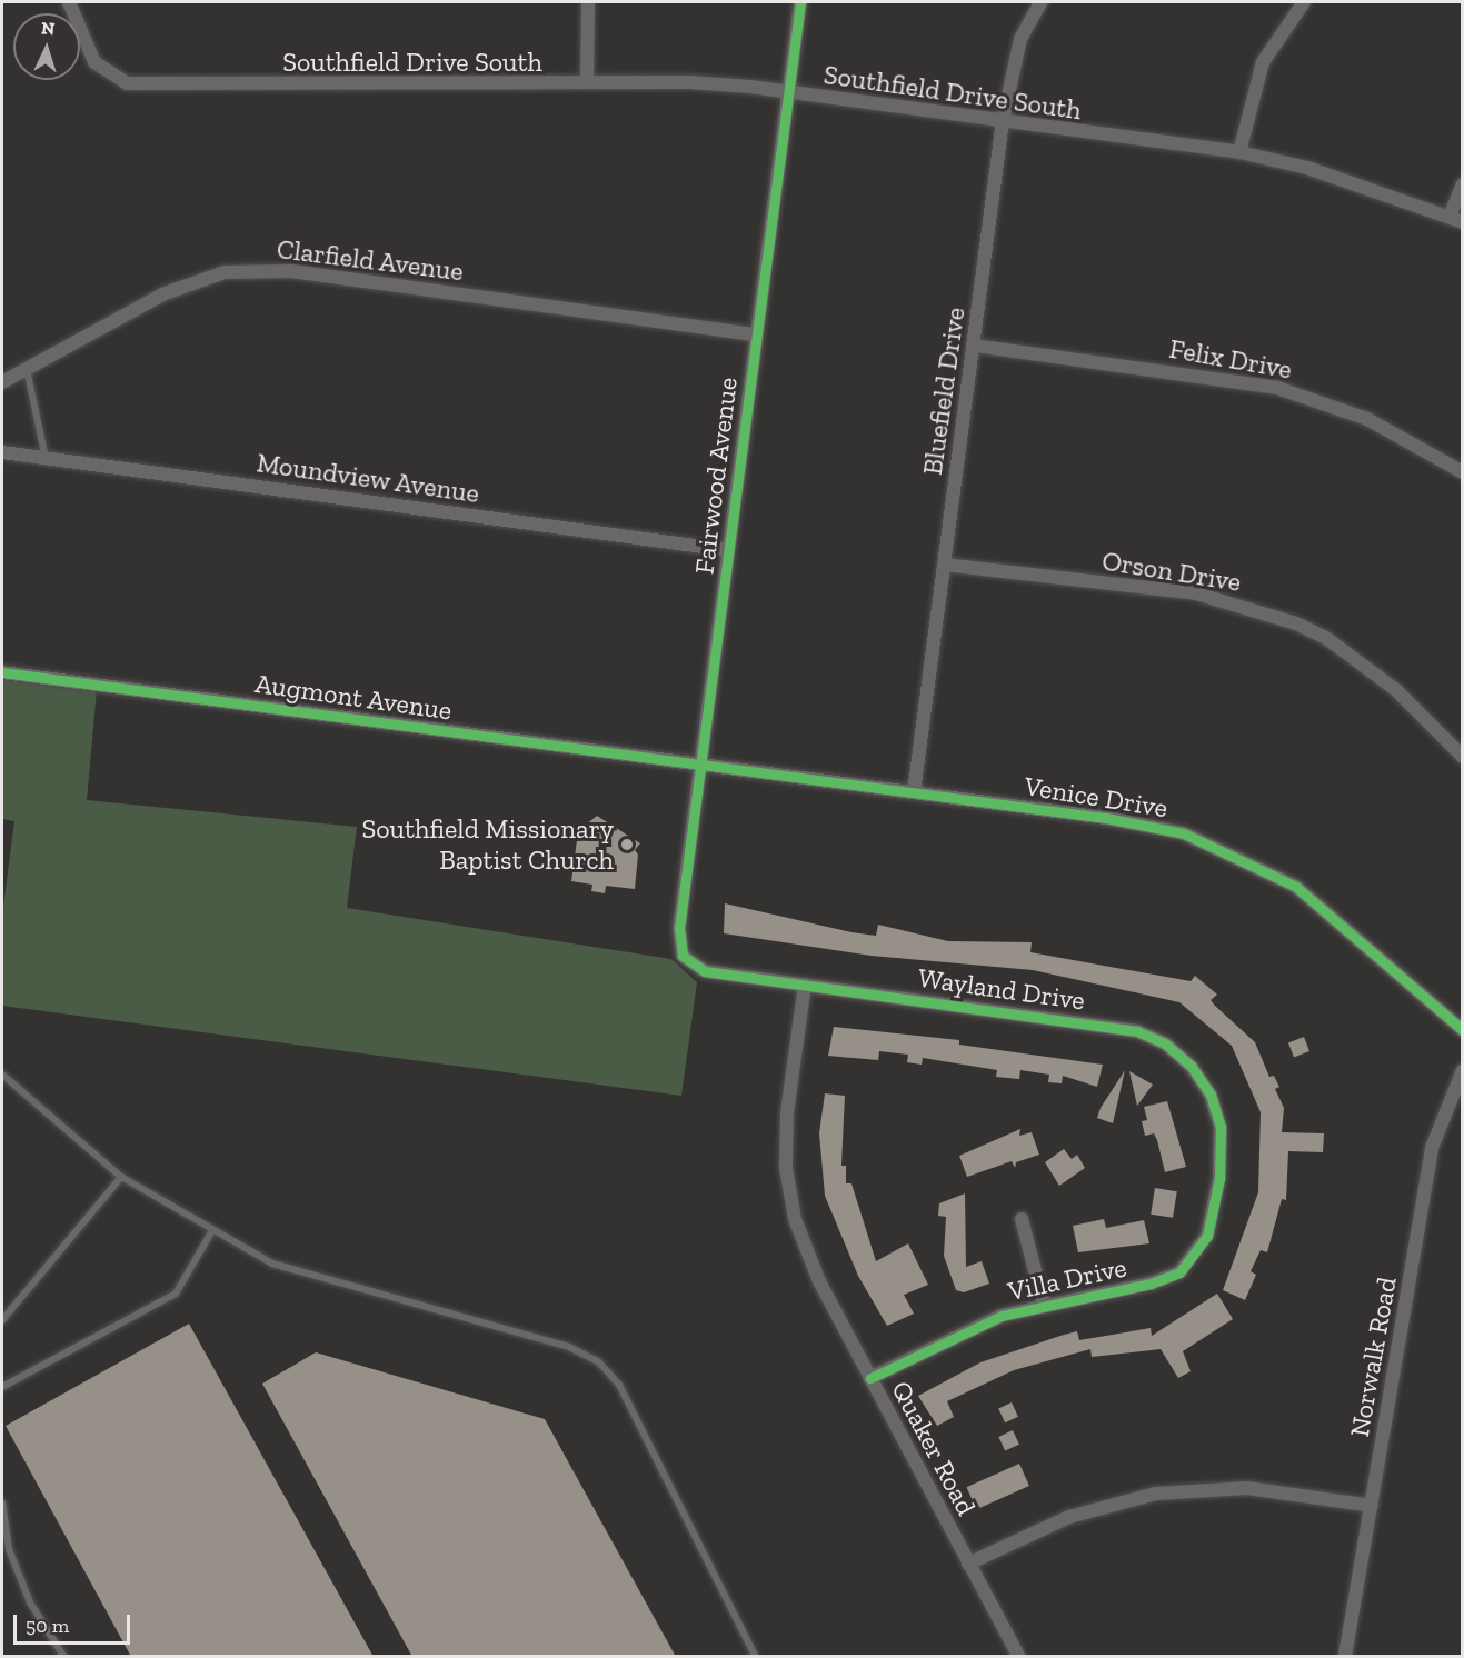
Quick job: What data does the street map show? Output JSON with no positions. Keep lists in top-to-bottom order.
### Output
{
  "streets": {
    "street": [
      "Southfield Drive South",
      "Clarfield Avenue",
      "Felix Drive",
      "Bluefield Drive",
      "Fairwood Avenue",
      "Moundview Avenue",
      "Orson Drive",
      "Augmont Avenue",
      "Venice Drive",
      "Wayland Drive",
      "Villa Drive",
      "Norwalk Road",
      "Quaker Road"
    ]
  },
  "crossings": [
    ["Southfield Drive South", "Bluefield Drive"],
    ["Southfield Drive South", "Fairwood Avenue"],
    ["Clarfield Avenue", "Fairwood Avenue"],
    ["Felix Drive", "Bluefield Drive"],
    ["Bluefield Drive", "Orson Drive"],
    ["Bluefield Drive", "Venice Drive"],
    ["Fairwood Avenue", "Moundview Avenue"],
    ["Fairwood Avenue", "Augmont Avenue"],
    ["Fairwood Avenue", "Venice Drive"],
    ["Fairwood Avenue", "Wayland Drive"],
    ["Augmont Avenue", "Venice Drive"],
    ["Wayland Drive", "Villa Drive"],
    ["Wayland Drive", "Quaker Road"],
    ["Villa Drive", "Quaker Road"]
  ],
  "places": ["Southfield Missionary Baptist Church"],
  "scale_bar": "50 m",
  "north": "top"
}
